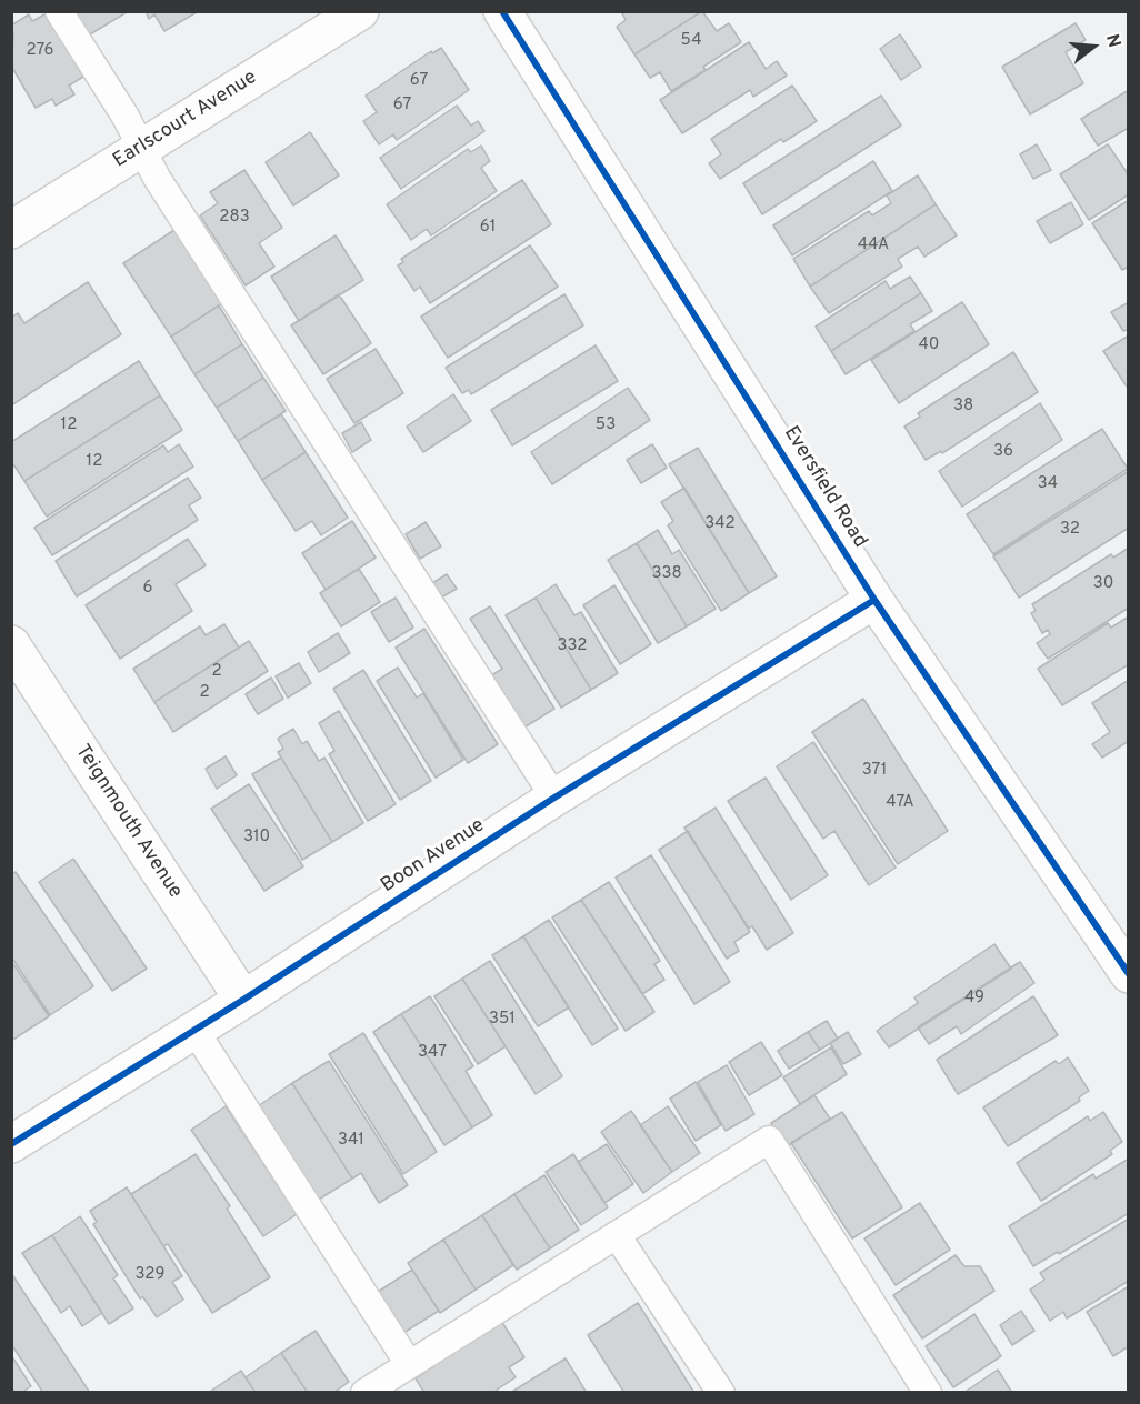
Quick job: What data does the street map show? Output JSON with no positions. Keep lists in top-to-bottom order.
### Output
{
  "streets": {
    "street": [
      "Earlscourt Avenue",
      "Eversfield Road",
      "Teignmouth Avenue",
      "Boon Avenue"
    ]
  },
  "crossings": [
    ["Eversfield Road", "Boon Avenue"],
    ["Teignmouth Avenue", "Boon Avenue"]
  ],
  "house_numbers": [
    "54",
    "276",
    "67",
    "67",
    "283",
    "61",
    "44A",
    "40",
    "38",
    "12",
    "53",
    "36",
    "12",
    "34",
    "342",
    "32",
    "338",
    "30",
    "6",
    "332",
    "2",
    "2",
    "371",
    "47A",
    "310",
    "49",
    "351",
    "347",
    "341",
    "329"
  ],
  "north": "right"
}
